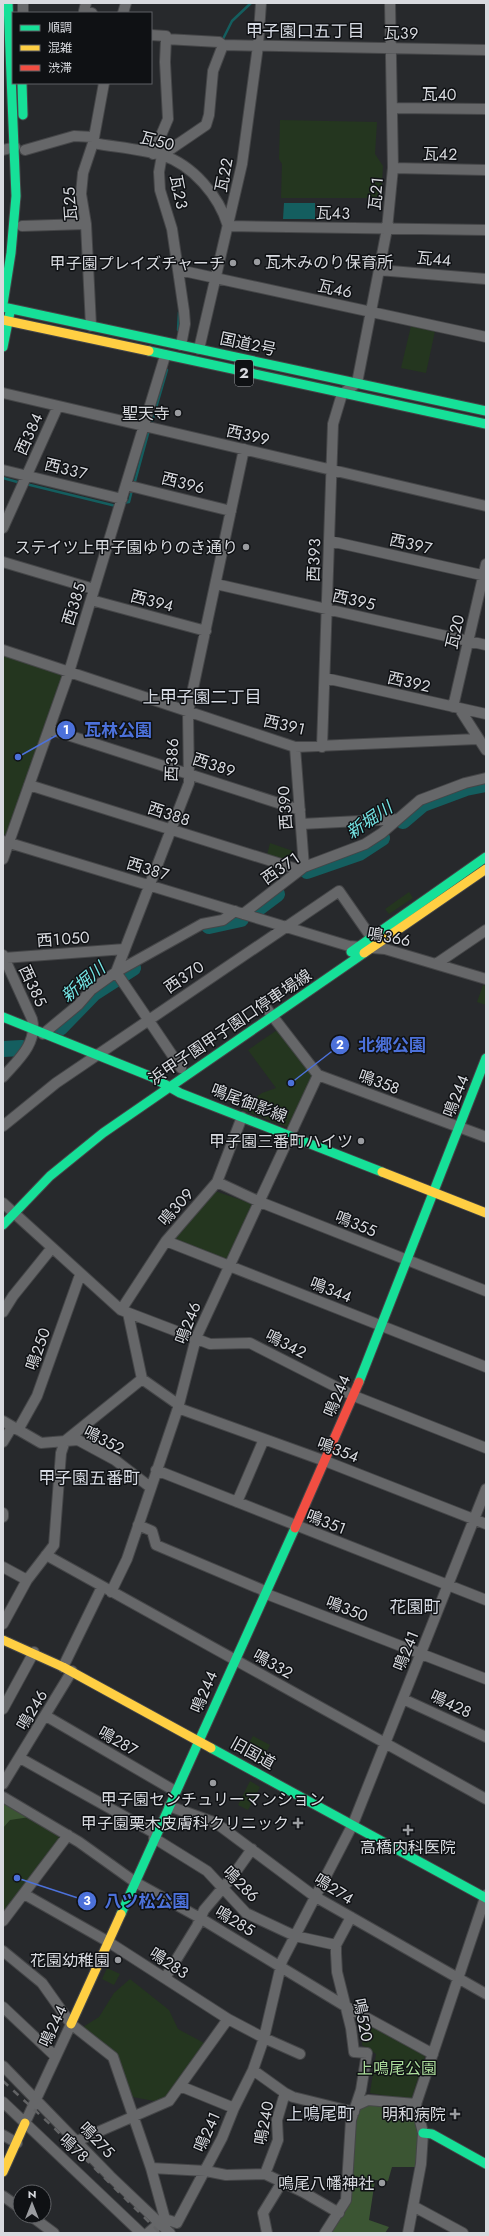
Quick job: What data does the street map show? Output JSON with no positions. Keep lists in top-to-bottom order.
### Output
{
  "streets": {
    "main road": [
      "国道2号",
      "2",
      "浜甲子園甲子園口停車場線",
      "鳴244",
      "鳴尾御影線",
      "旧国道"
    ],
    "street": [
      "瓦３９",
      "瓦４０",
      "瓦５０",
      "瓦４２",
      "瓦２２",
      "瓦２３",
      "瓦２１",
      "瓦２５",
      "瓦４３",
      "瓦４４",
      "瓦４６",
      "西３８４",
      "西３９９",
      "西３３７",
      "西３９６",
      "西３９７",
      "西３９３",
      "西３９５",
      "西３９４",
      "西３８５",
      "瓦２０",
      "西３９２",
      "西３９１",
      "西３８６",
      "西３８９",
      "西３９０",
      "西３８８",
      "西３７１",
      "西３８７",
      "鳴３６６",
      "西１０５０",
      "西３７０",
      "鳴358",
      "鳴309",
      "鳴355",
      "鳴344",
      "鳴246",
      "鳴342",
      "鳴250",
      "鳴352",
      "鳴354",
      "鳴351",
      "鳴350",
      "鳴241",
      "鳴332",
      "鳴428",
      "鳴287",
      "鳴286",
      "鳴274",
      "鳴285",
      "鳴283",
      "鳴520",
      "鳴240",
      "鳴275",
      "鳴78"
    ]
  },
  "crossings": [
    ["瓦３９", "瓦２２"],
    ["瓦３９", "瓦２３"],
    ["瓦３９", "瓦２１"],
    ["瓦４０", "瓦２１"],
    ["瓦５０", "瓦２２"],
    ["瓦５０", "瓦２３"],
    ["瓦５０", "瓦２５"],
    ["瓦５０", "瓦４３"],
    ["瓦４２", "瓦２１"],
    ["瓦２２", "瓦４３"],
    ["瓦２２", "瓦４６"],
    ["瓦２２", "国道2号"],
    ["瓦２３", "瓦４６"],
    ["瓦２３", "国道2号"],
    ["瓦２１", "瓦４３"],
    ["瓦２１", "瓦４４"],
    ["瓦２１", "瓦４６"],
    ["瓦２１", "国道2号"],
    ["瓦２５", "国道2号"],
    ["国道2号", "西３９３"],
    ["国道2号", "西３８５"],
    ["西３８４", "西３９９"],
    ["西３８４", "西３３７"],
    ["西３９９", "西３９３"],
    ["西３９９", "西３８５"],
    ["西３９９", "西３８６"],
    ["西３３７", "西３８５"],
    ["西３９６", "西３８５"],
    ["西３９６", "西３８６"],
    ["西３９７", "西３９３"],
    ["西３９７", "瓦２０"],
    ["西３９３", "西３９５"],
    ["西３９３", "西３９２"],
    ["西３９３", "西３９１"],
    ["西３９５", "瓦２０"],
    ["西３９５", "西３８６"],
    ["西３９４", "西３８５"],
    ["西３９４", "西３８６"],
    ["西３８５", "西３９１"],
    ["西３８５", "西３８９"],
    ["西３８５", "西３８８"],
    ["西３８５", "西３７１"],
    ["西３８５", "西３８７"],
    ["西３８５", "西１０５０"],
    ["西３８５", "鳴尾御影線"],
    ["瓦２０", "西３９２"],
    ["西３９１", "西３８６"],
    ["西３９１", "西３９０"],
    ["西３８６", "西３８９"],
    ["西３８６", "西３８８"],
    ["西３８６", "西３７１"],
    ["西３８６", "西３８７"],
    ["西３８６", "西１０５０"],
    ["西３８９", "西３９０"],
    ["西３９０", "西３８８"],
    ["西３９０", "西３７１"],
    ["西３８８", "西３７１"],
    ["西３７１", "西３８７"],
    ["西３７１", "鳴尾御影線"],
    ["西３８７", "鳴３６６"],
    ["西３８７", "西３７０"],
    ["鳴３６６", "西３７０"],
    ["鳴３６６", "浜甲子園甲子園口停車場線"],
    ["西３７０", "浜甲子園甲子園口停車場線"],
    ["西３７０", "鳴尾御影線"],
    ["浜甲子園甲子園口停車場線", "鳴尾御影線"],
    ["浜甲子園甲子園口停車場線", "鳴342"],
    ["鳴358", "鳴244"],
    ["鳴358", "鳴246"],
    ["鳴244", "鳴尾御影線"],
    ["鳴244", "鳴355"],
    ["鳴244", "鳴344"],
    ["鳴244", "鳴342"],
    ["鳴244", "鳴354"],
    ["鳴244", "鳴351"],
    ["鳴244", "鳴350"],
    ["鳴244", "鳴332"],
    ["鳴244", "鳴287"],
    ["鳴244", "旧国道"],
    ["鳴244", "鳴286"],
    ["鳴244", "鳴274"],
    ["鳴244", "鳴285"],
    ["鳴244", "鳴283"],
    ["鳴244", "鳴275"],
    ["鳴244", "鳴78"],
    ["鳴尾御影線", "鳴309"],
    ["鳴尾御影線", "鳴246"],
    ["鳴309", "鳴355"],
    ["鳴309", "鳴344"],
    ["鳴309", "鳴342"],
    ["鳴355", "鳴246"],
    ["鳴344", "鳴246"],
    ["鳴246", "鳴342"],
    ["鳴246", "鳴352"],
    ["鳴246", "鳴354"],
    ["鳴246", "鳴351"],
    ["鳴246", "鳴350"],
    ["鳴246", "鳴332"],
    ["鳴246", "鳴287"],
    ["鳴246", "旧国道"],
    ["鳴246", "鳴286"],
    ["鳴342", "鳴250"],
    ["鳴352", "鳴354"],
    ["鳴354", "鳴241"],
    ["鳴351", "鳴241"],
    ["鳴350", "鳴241"],
    ["鳴241", "鳴332"],
    ["鳴241", "鳴428"],
    ["鳴241", "旧国道"],
    ["鳴241", "鳴286"],
    ["鳴241", "鳴274"],
    ["鳴241", "鳴285"],
    ["鳴241", "鳴283"],
    ["鳴241", "鳴240"],
    ["鳴241", "鳴275"],
    ["鳴286", "鳴520"],
    ["鳴285", "鳴520"]
  ],
  "districts": [
    "甲子園口五丁目",
    "上甲子園二丁目",
    "甲子園五番町",
    "花園町",
    "上鳴尾町"
  ],
  "water": ["新堀川"],
  "parks": ["上鳴尾公園"],
  "places": {
    "other": [
      "瓦木みのり保育所",
      "甲子園プレイズチャーチ",
      "聖天寺",
      "ステイツ上甲子園ゆりのき通り",
      "瓦林公園",
      "北郷公園",
      "甲子園三番町ハイツ",
      "甲子園センチュリーマンション",
      "八ツ松公園",
      "花園幼稚園",
      "鳴尾八幡神社"
    ],
    "health": ["甲子園栗木皮膚科クリニック", "高橋内科医院", "明和病院"]
  },
  "legend": ["順調", "混雑", "渋滞"],
  "north": "top"
}
